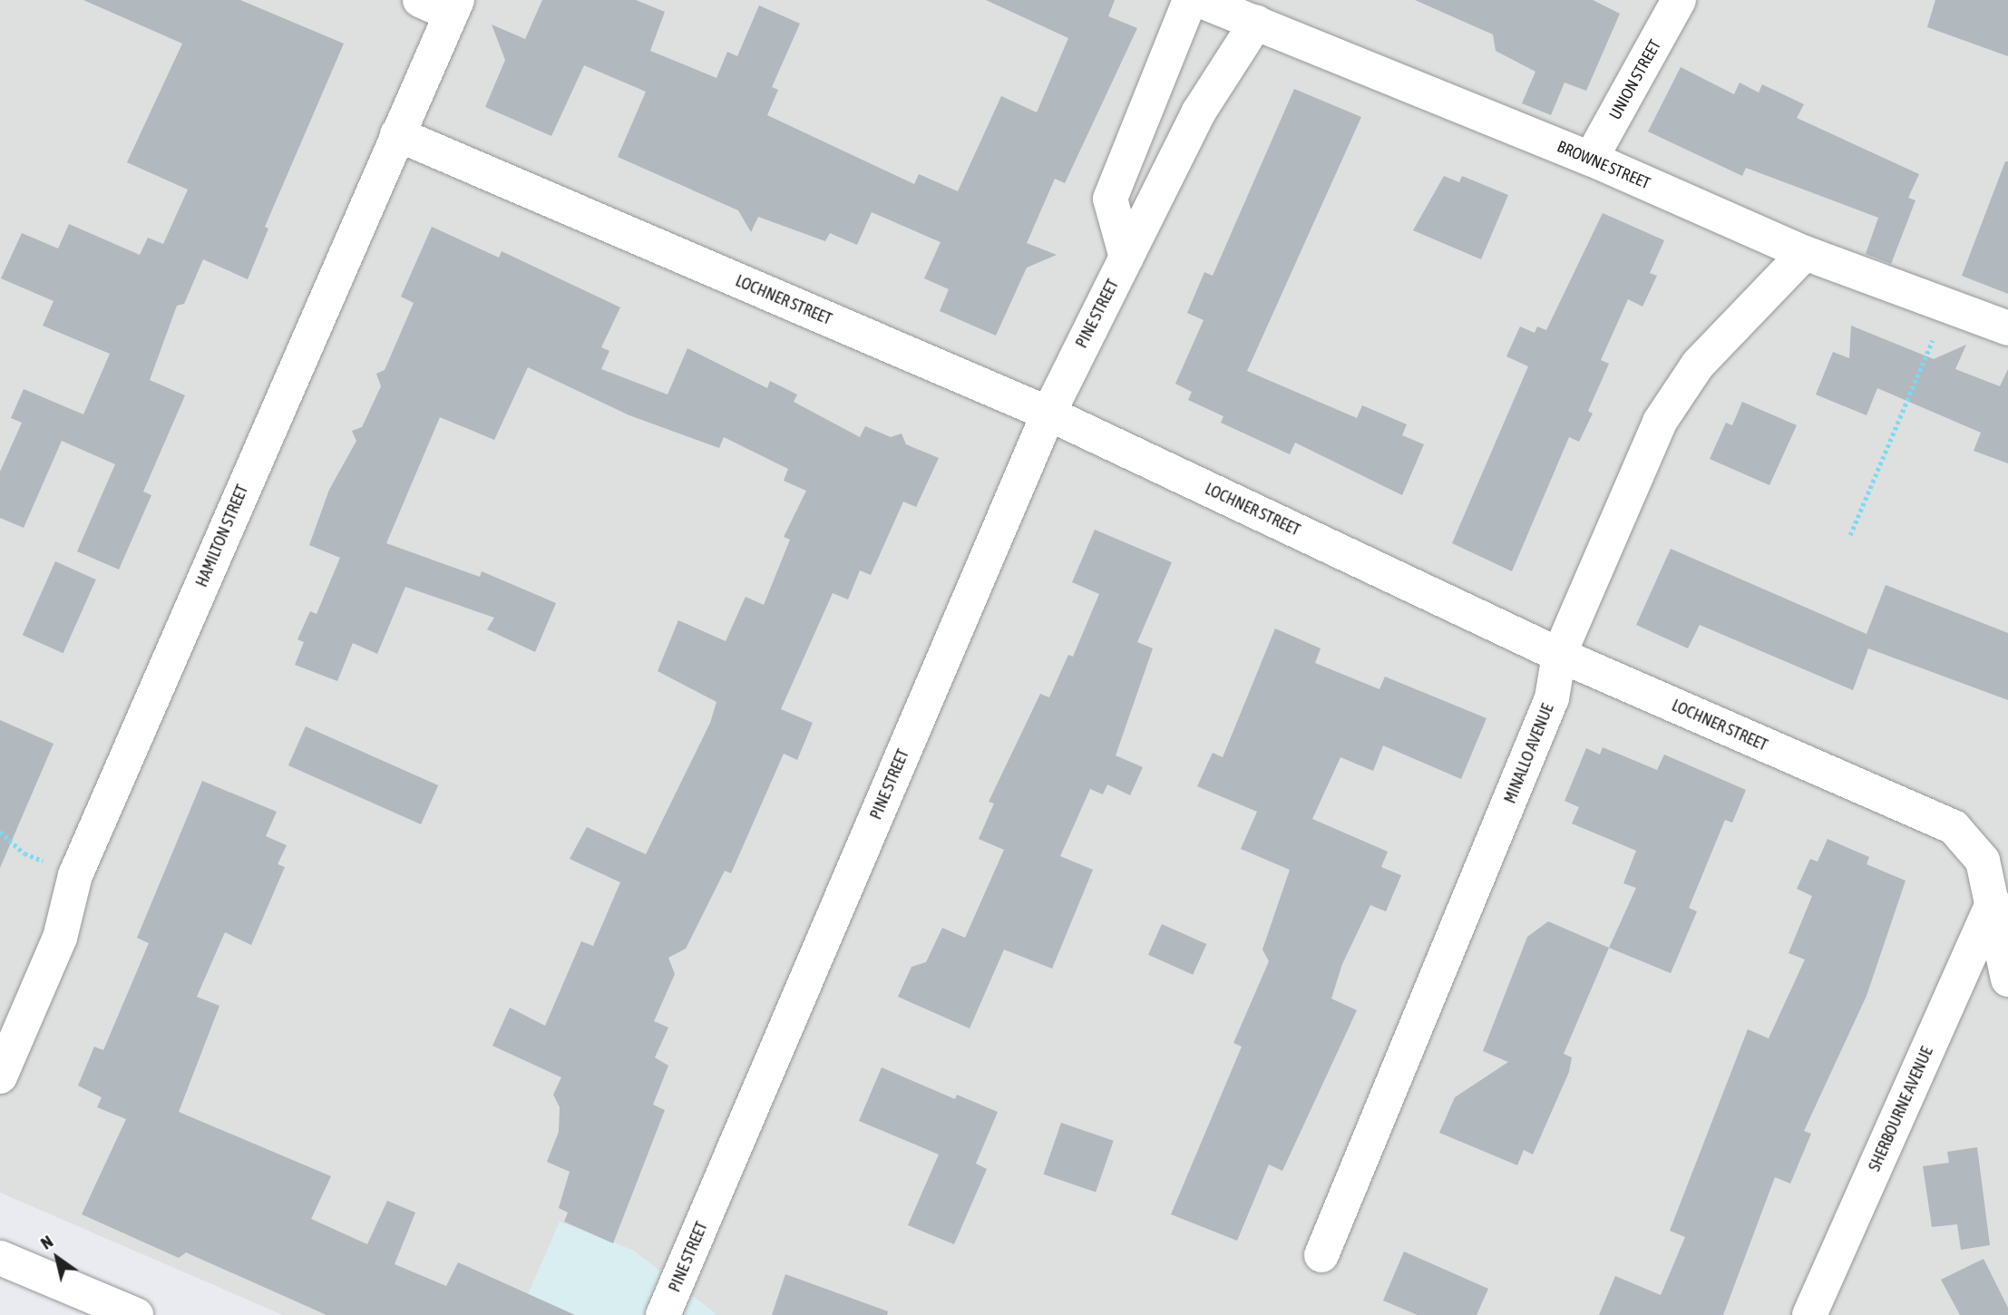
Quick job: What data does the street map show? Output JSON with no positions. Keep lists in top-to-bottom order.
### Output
{
  "streets": {
    "street": [
      "UNION STREET",
      "BROWNE STREET",
      "LOCHNER STREET",
      "PINE STREET",
      "HAMILTON STREET",
      "MINALLO AVENUE",
      "SHERBOURNE AVENUE"
    ]
  },
  "crossings": [
    ["UNION STREET", "BROWNE STREET"],
    ["BROWNE STREET", "PINE STREET"],
    ["BROWNE STREET", "MINALLO AVENUE"],
    ["LOCHNER STREET", "PINE STREET"],
    ["LOCHNER STREET", "HAMILTON STREET"],
    ["LOCHNER STREET", "MINALLO AVENUE"],
    ["LOCHNER STREET", "SHERBOURNE AVENUE"]
  ],
  "north": "top left"
}
